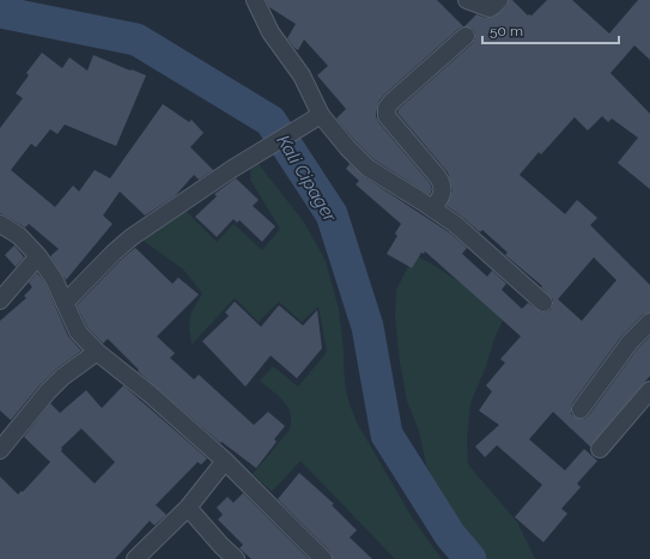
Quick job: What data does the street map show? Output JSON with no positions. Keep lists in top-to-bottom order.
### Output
{
  "water": ["Kali Cipager"],
  "scale_bar": "50 m"
}
